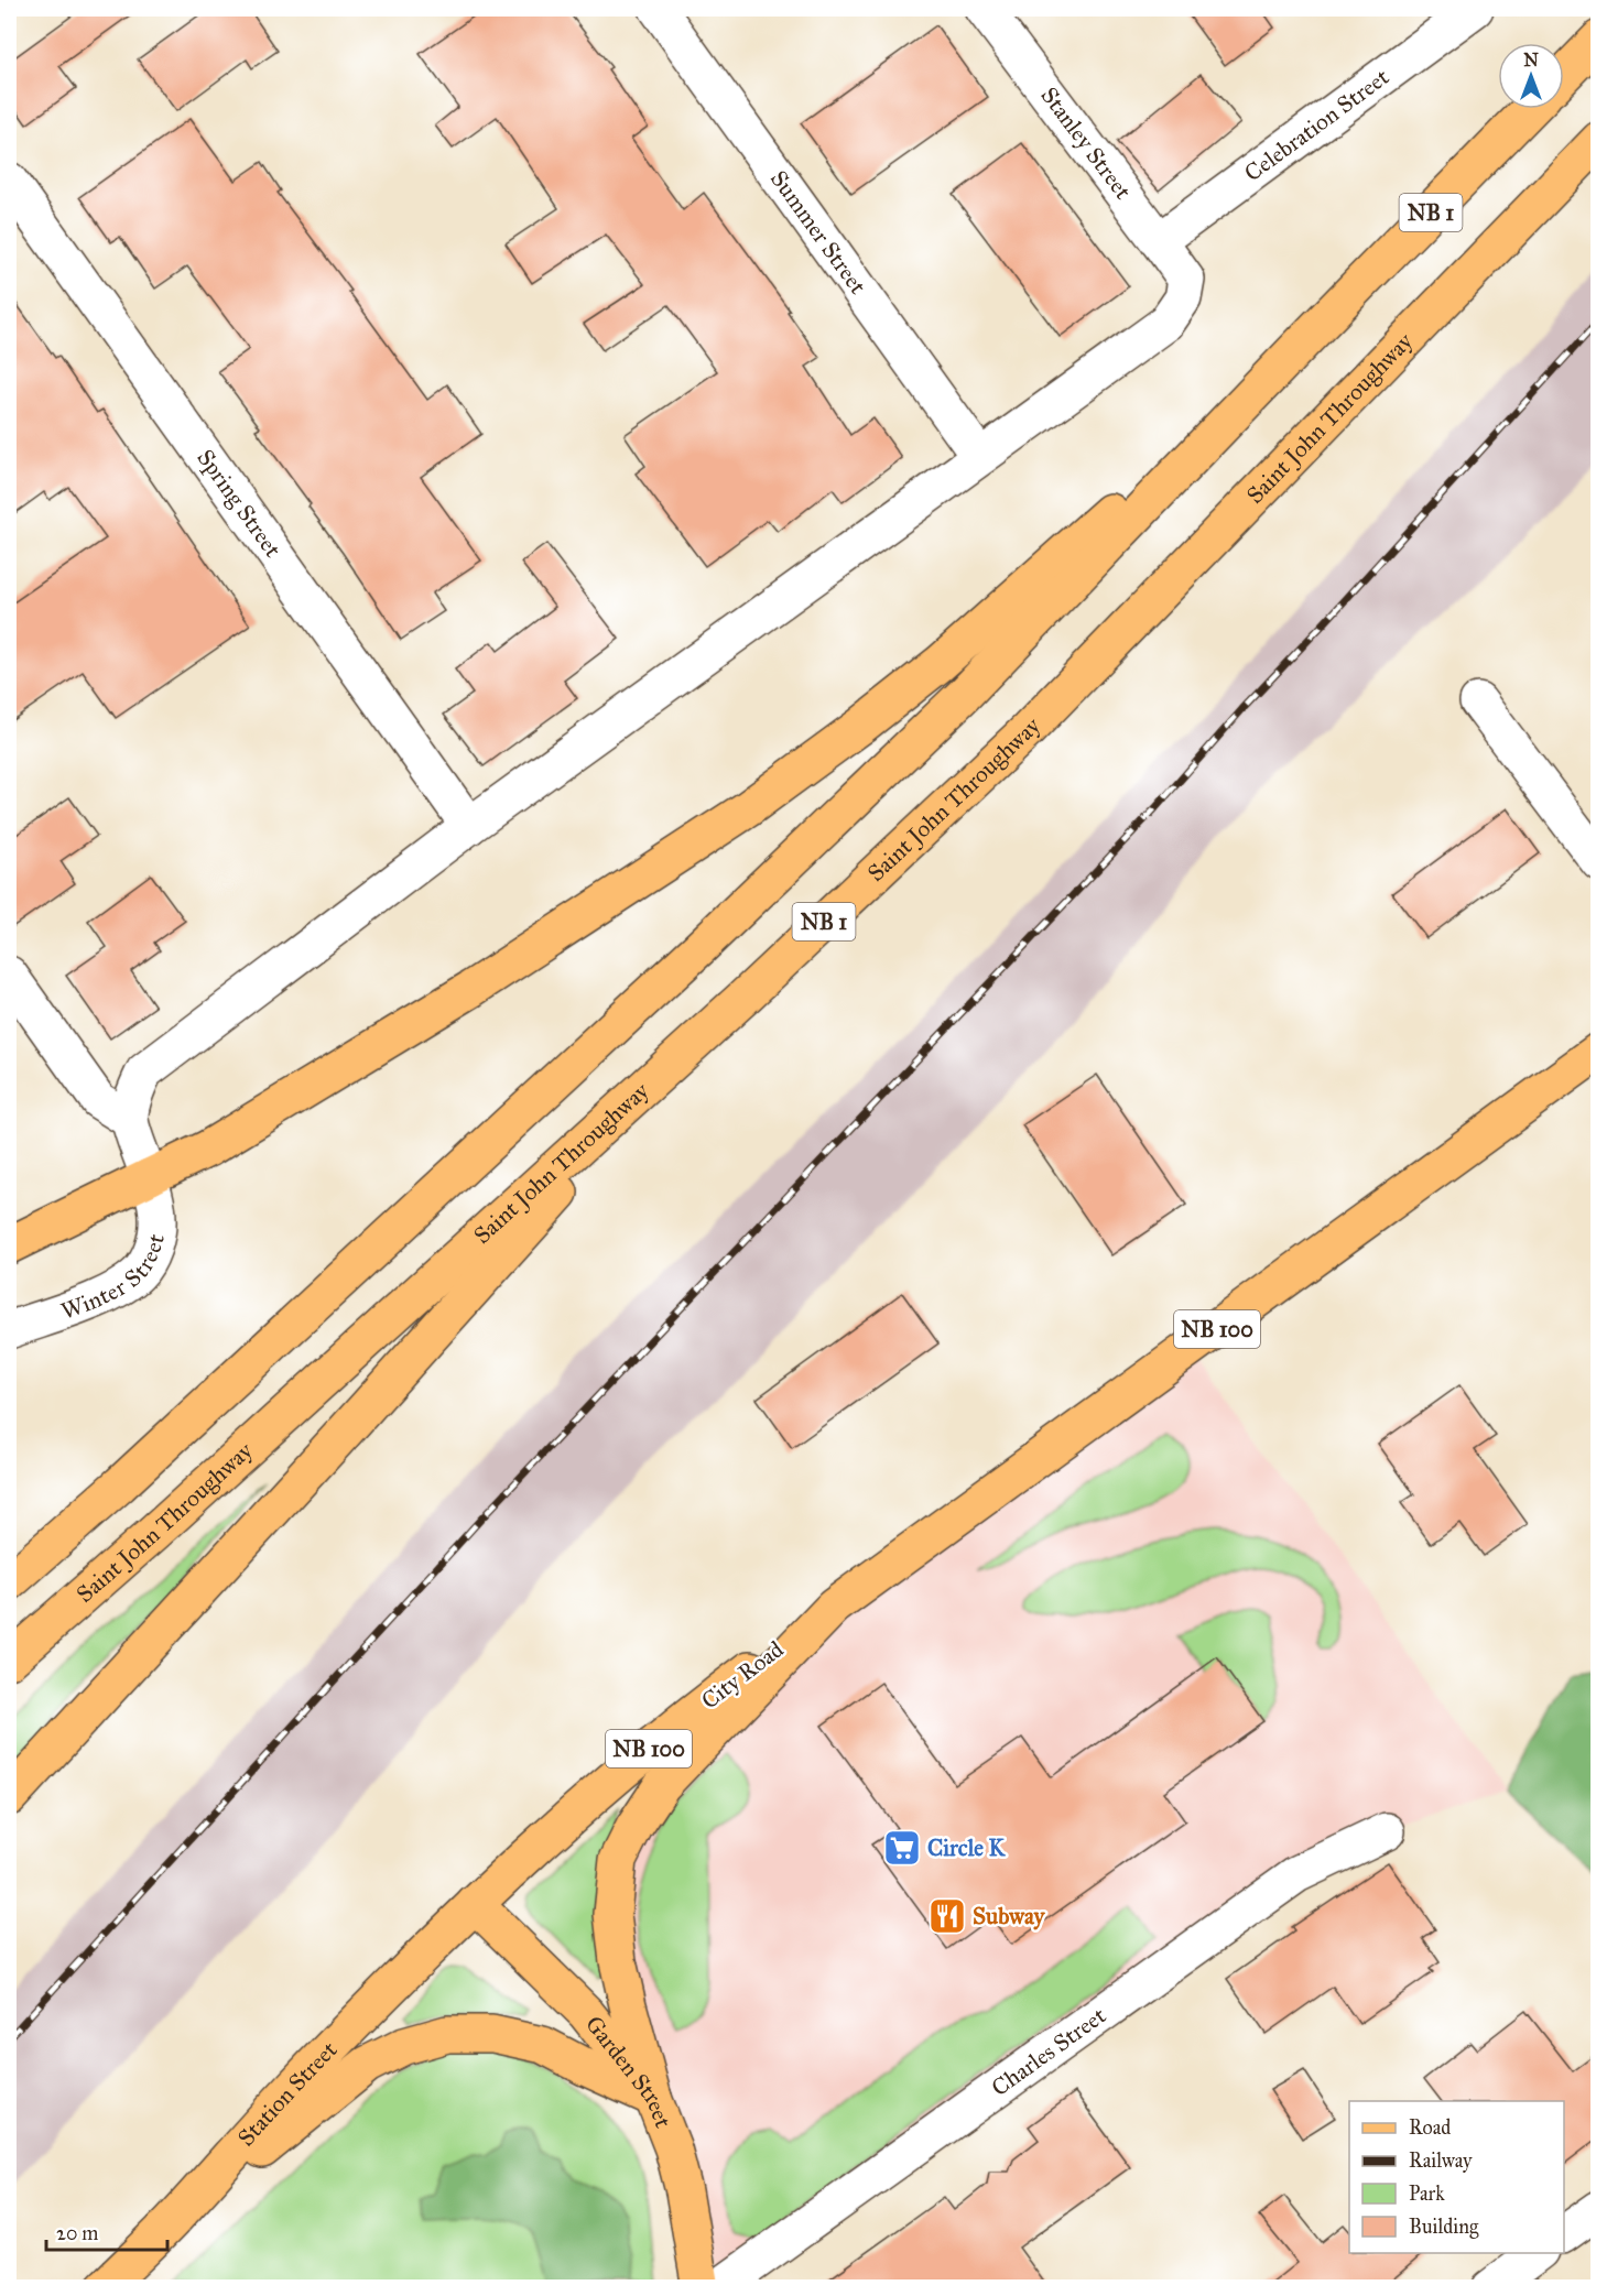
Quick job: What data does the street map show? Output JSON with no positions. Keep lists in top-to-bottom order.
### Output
{
  "streets": {
    "main road": [
      "NB 1",
      "Saint John Throughway",
      "Winter Street",
      "NB 100",
      "City Road",
      "Garden Street",
      "Station Street"
    ],
    "street": [
      "Celebration Street",
      "Stanley Street",
      "Summer Street",
      "Spring Street",
      "Charles Street"
    ]
  },
  "crossings": [
    ["Celebration Street", "Stanley Street"],
    ["Stanley Street", "Summer Street"],
    ["NB 100", "City Road"],
    ["City Road", "Garden Street"],
    ["City Road", "Station Street"],
    ["Garden Street", "Station Street"]
  ],
  "places": {
    "supermarket": ["Circle K"],
    "restaurant": ["Subway"]
  },
  "legend": [
    "Road",
    "Railway",
    "Park",
    "Building"
  ],
  "scale_bar": "20 m",
  "north": "top"
}
